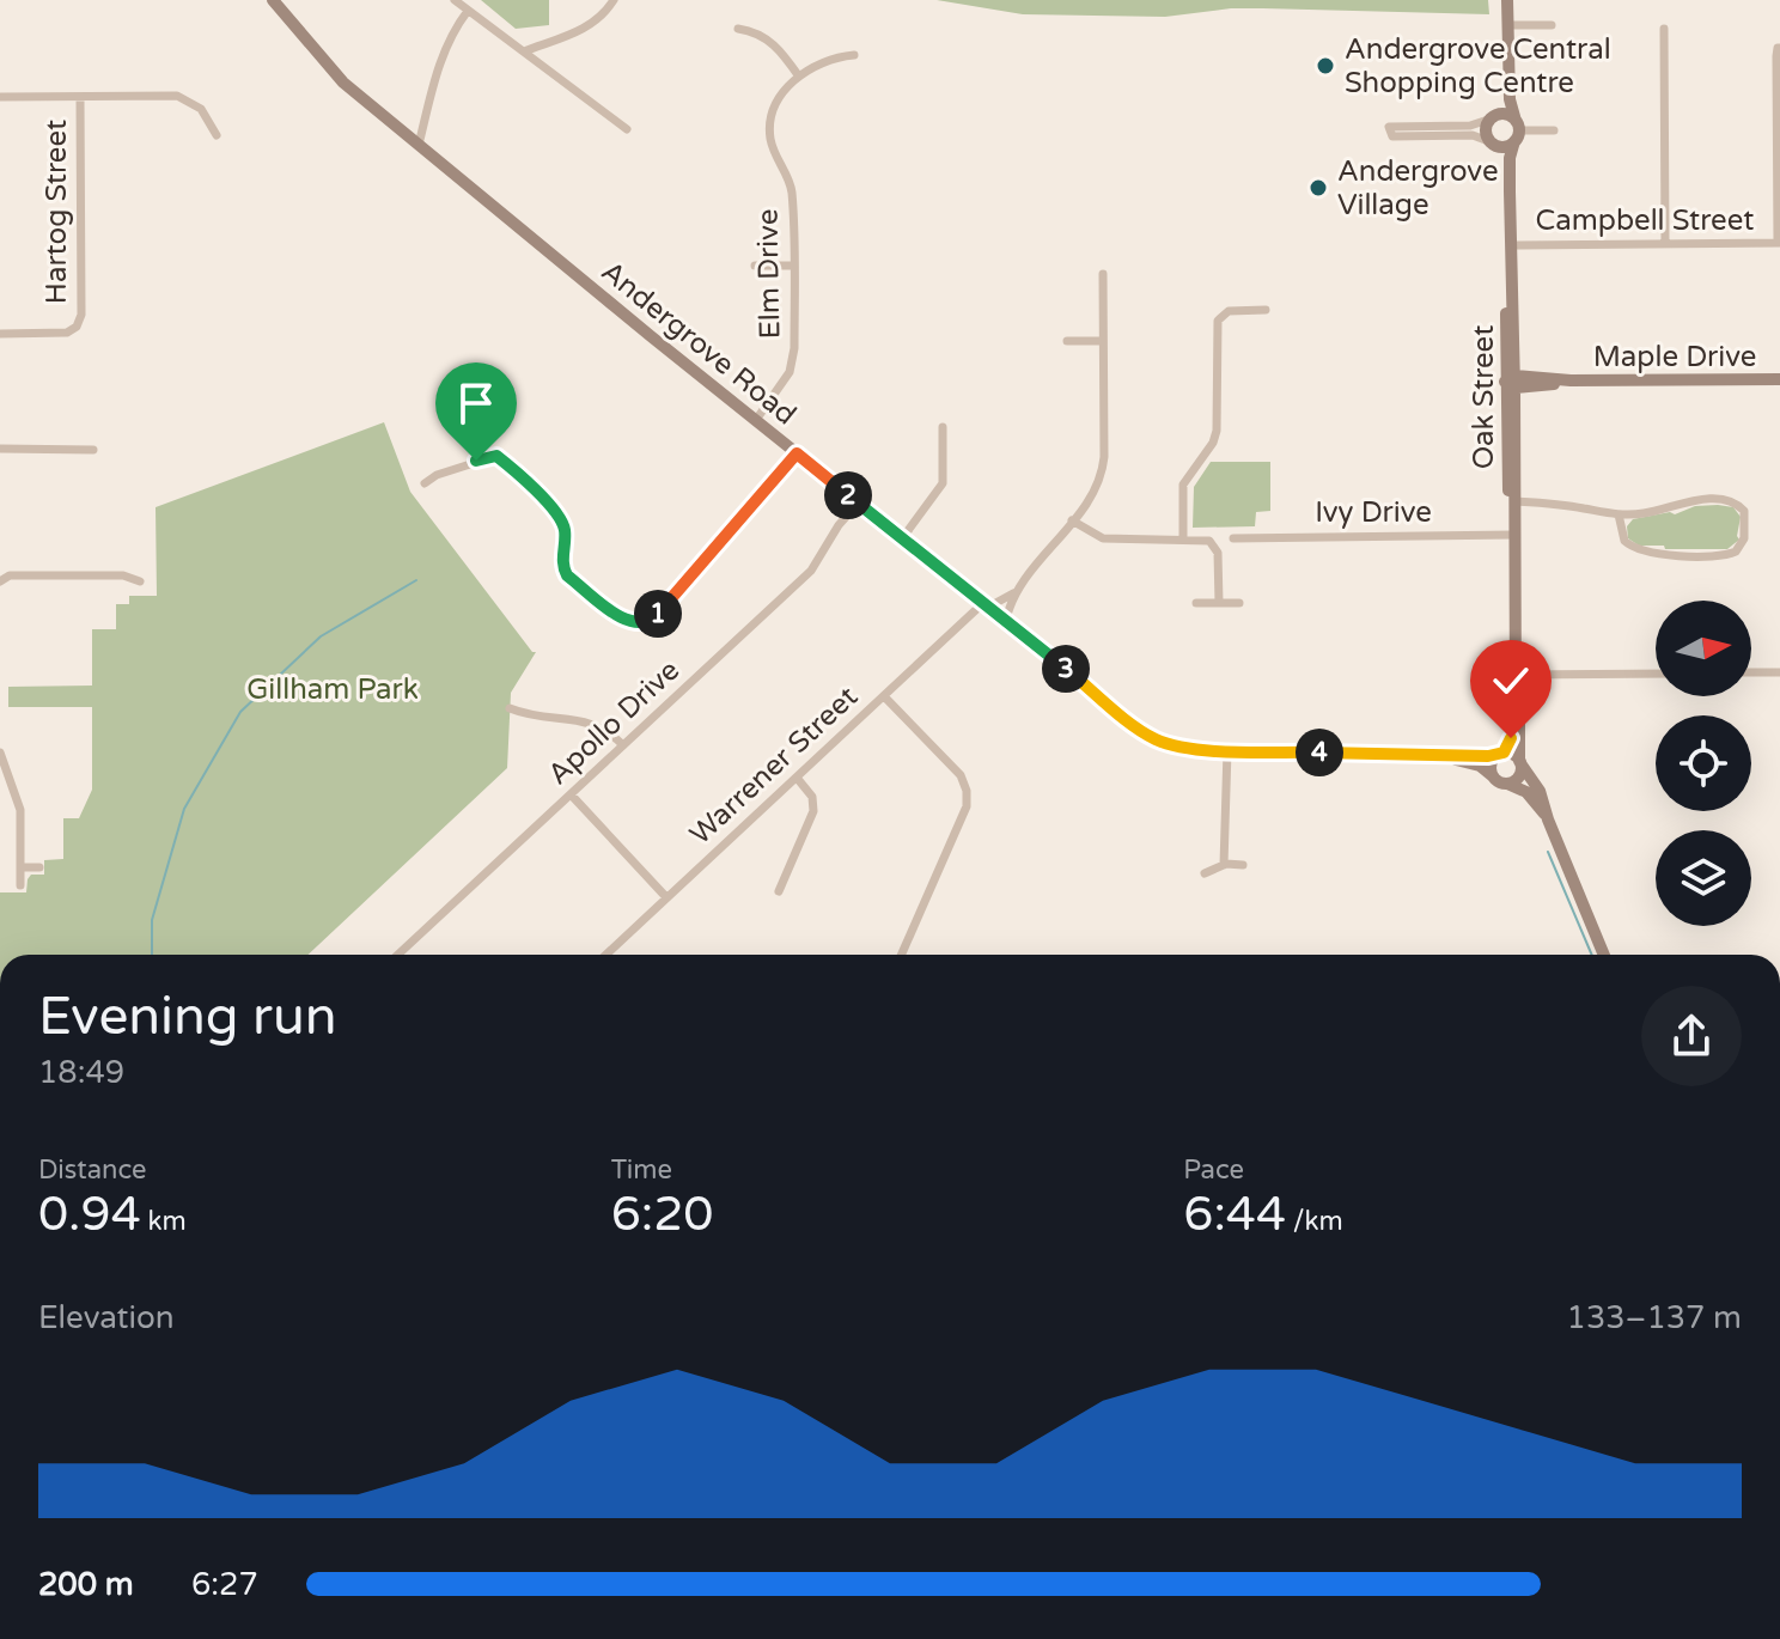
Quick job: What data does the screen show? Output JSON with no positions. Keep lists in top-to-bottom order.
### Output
{
  "streets": {
    "street": [
      "Hartog Street",
      "Campbell Street",
      "Elm Drive",
      "Andergrove Road",
      "Maple Drive",
      "Oak Street",
      "Ivy Drive",
      "Apollo Drive",
      "Warrener Street"
    ]
  },
  "crossings": [
    ["Campbell Street", "Oak Street"],
    ["Elm Drive", "Andergrove Road"],
    ["Andergrove Road", "Oak Street"],
    ["Andergrove Road", "Apollo Drive"],
    ["Andergrove Road", "Warrener Street"],
    ["Maple Drive", "Oak Street"],
    ["Oak Street", "Ivy Drive"]
  ],
  "parks": ["Gillham Park"],
  "places": ["Andergrove Central Shopping Centre", "Andergrove Village"],
  "north": "right",
  "page": {
    "pins": [
      "2",
      "1",
      "3",
      "4"
    ],
    "heading": ["Evening run", "18:49"],
    "stats": [
      ["Distance", "0.94 km"],
      ["Time", "6:20"],
      ["Pace", "6:44 /km"]
    ],
    "chart": ["Elevation", "133–137 m"],
    "list": [
      {
        "name": "200 m",
        "note": "6:27"
      }
    ]
  }
}
